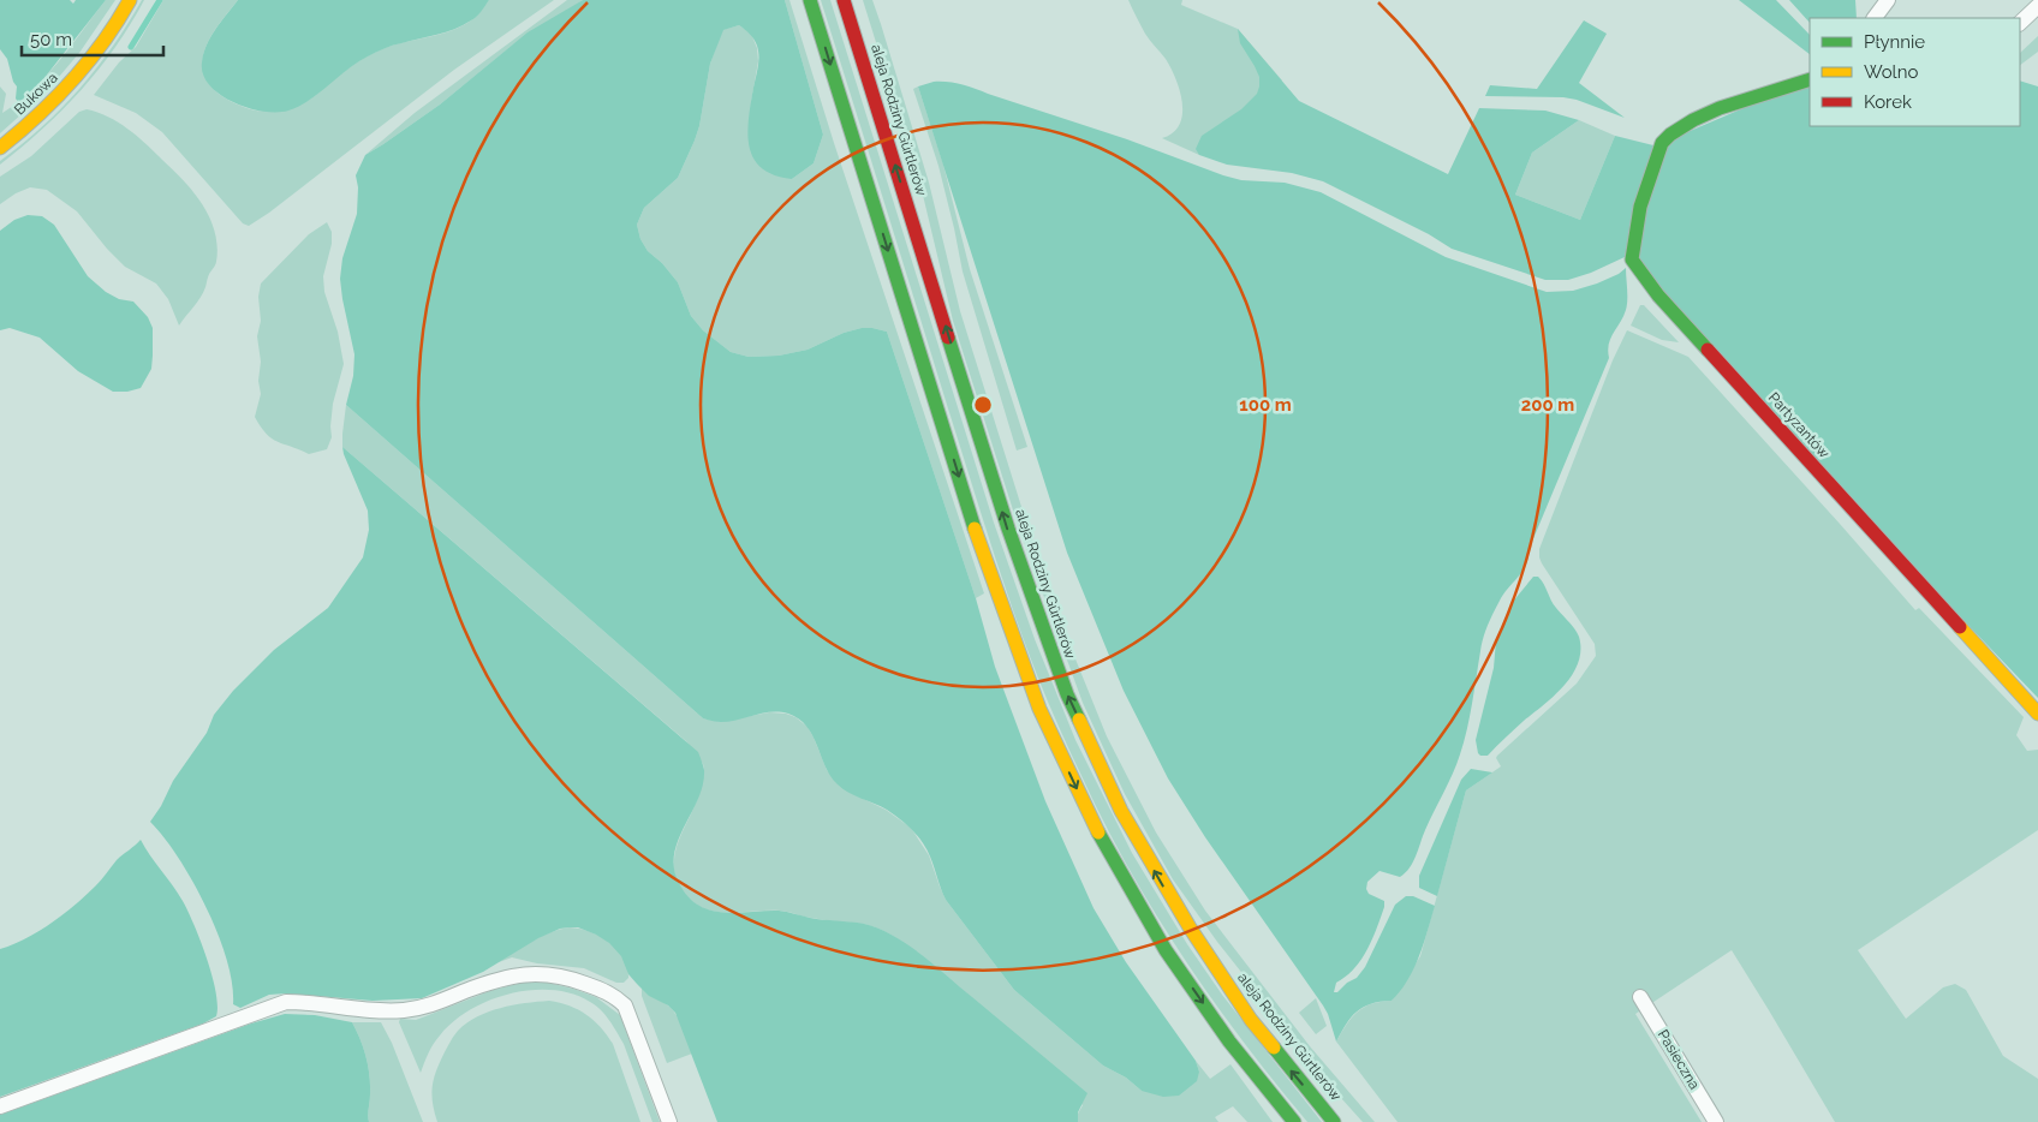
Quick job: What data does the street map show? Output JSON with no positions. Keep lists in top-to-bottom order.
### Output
{
  "streets": {
    "main road": ["Bukowa", "aleja Rodziny Gürtlerów", "Partyzantów"],
    "street": ["Pasieczna"]
  },
  "legend": ["Płynnie", "Wolno", "Korek"],
  "scale_bar": "50 m",
  "rings": ["100 m", "200 m"]
}
